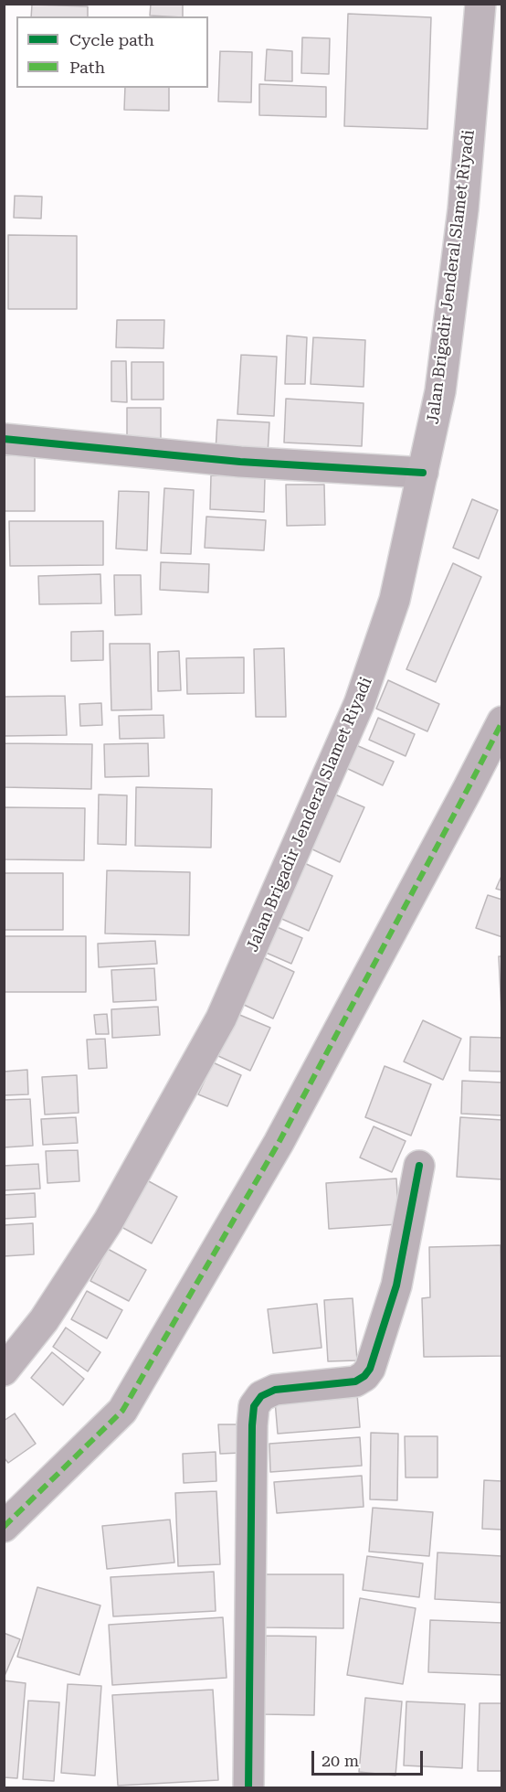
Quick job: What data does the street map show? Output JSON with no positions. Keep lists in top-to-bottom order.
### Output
{
  "streets": {
    "main road": ["Jalan Brigadir Jenderal Slamet Riyadi"]
  },
  "legend": ["Cycle path", "Path"],
  "scale_bar": "20 m"
}
